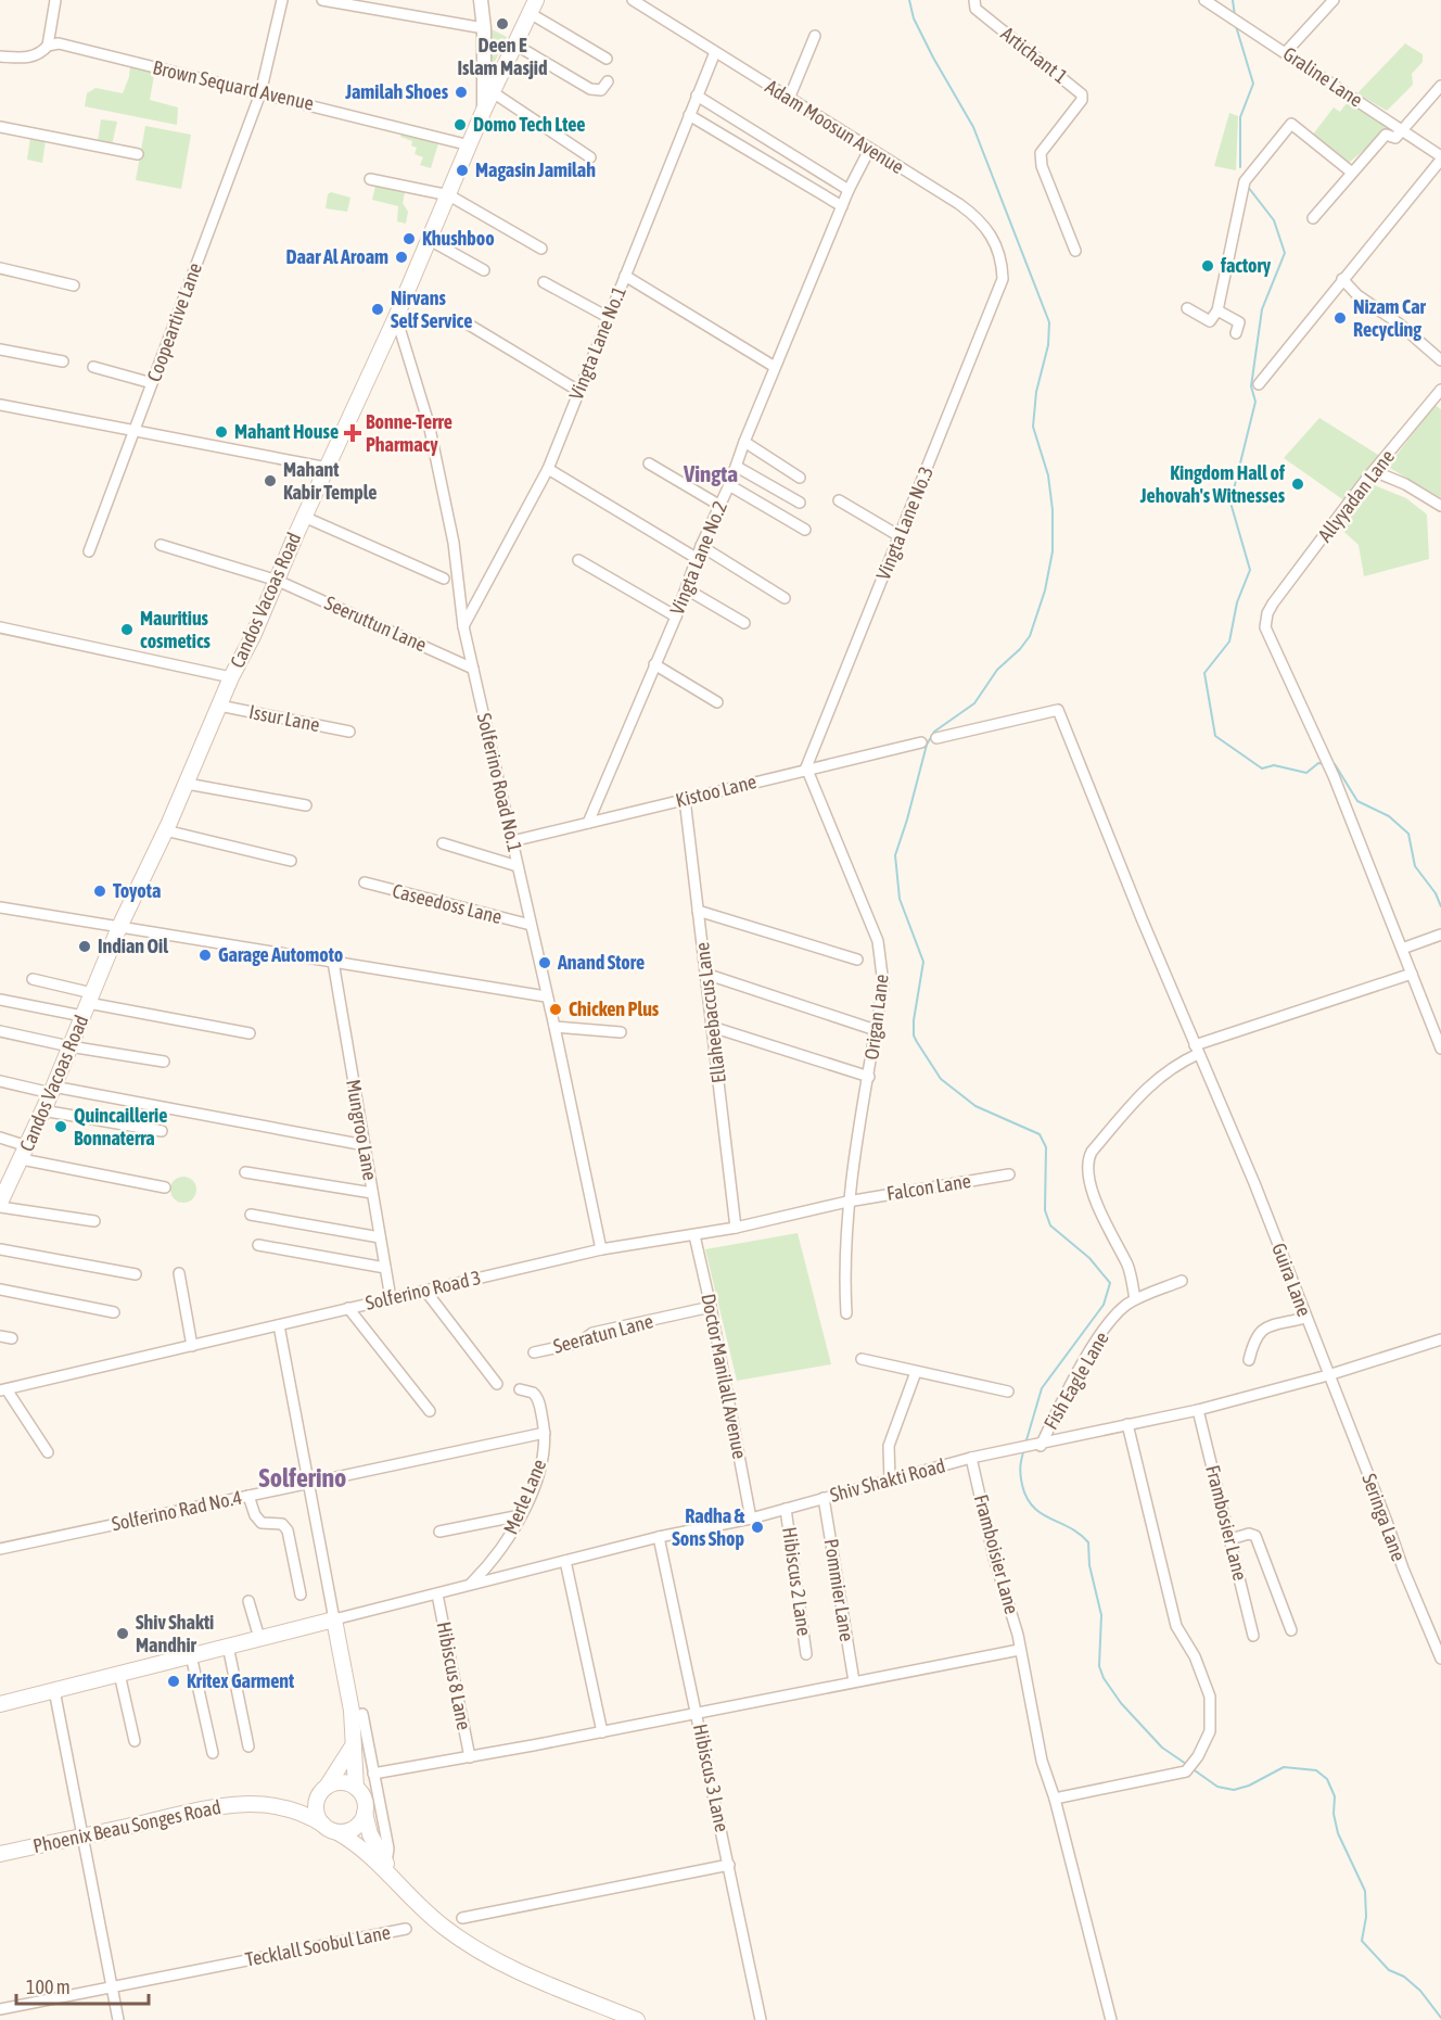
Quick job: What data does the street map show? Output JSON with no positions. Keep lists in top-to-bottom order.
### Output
{
  "streets": {
    "main road": ["Candos Vacoas Road", "Phoenix Beau Songes Road"],
    "street": [
      "Artichant 1",
      "Graline Lane",
      "Brown Sequard Avenue",
      "Adam Moosun Avenue",
      "Coopeartive Lane",
      "Vingta Lane No.1",
      "Allyyadan Lane",
      "Vingta Lane No.3",
      "Vingta Lane No.2",
      "Seeruttun Lane",
      "Issur Lane",
      "Solferino Road No.1",
      "Kistoo Lane",
      "Caseedoss Lane",
      "Ellaheebaccus Lane",
      "Origan Lane",
      "Mungroo Lane",
      "Falcon Lane",
      "Guira Lane",
      "Solferino Road 3",
      "Seeratun Lane",
      "Doctor Manilall Avenue",
      "Fish Eagle Lane",
      "Shiv Shakti Road",
      "Merle Lane",
      "Solferino Rad No.4",
      "Seringa Lane",
      "Frambosier Lane",
      "Framboisier Lane",
      "Hibiscus 2 Lane",
      "Pommier Lane",
      "Hibiscus 8 Lane",
      "Hibiscus 3 Lane",
      "Tecklall Soobul Lane"
    ]
  },
  "crossings": [
    ["Brown Sequard Avenue", "Coopeartive Lane"],
    ["Brown Sequard Avenue", "Candos Vacoas Road"],
    ["Adam Moosun Avenue", "Vingta Lane No.1"],
    ["Adam Moosun Avenue", "Vingta Lane No.3"],
    ["Adam Moosun Avenue", "Vingta Lane No.2"],
    ["Vingta Lane No.1", "Solferino Road No.1"],
    ["Vingta Lane No.3", "Kistoo Lane"],
    ["Vingta Lane No.3", "Origan Lane"],
    ["Vingta Lane No.2", "Kistoo Lane"],
    ["Candos Vacoas Road", "Seeruttun Lane"],
    ["Candos Vacoas Road", "Issur Lane"],
    ["Candos Vacoas Road", "Solferino Road No.1"],
    ["Seeruttun Lane", "Solferino Road No.1"],
    ["Solferino Road No.1", "Kistoo Lane"],
    ["Solferino Road No.1", "Caseedoss Lane"],
    ["Solferino Road No.1", "Solferino Road 3"],
    ["Kistoo Lane", "Ellaheebaccus Lane"],
    ["Kistoo Lane", "Origan Lane"],
    ["Ellaheebaccus Lane", "Solferino Road 3"],
    ["Origan Lane", "Falcon Lane"],
    ["Origan Lane", "Solferino Road 3"],
    ["Mungroo Lane", "Solferino Road 3"],
    ["Falcon Lane", "Solferino Road 3"],
    ["Guira Lane", "Shiv Shakti Road"],
    ["Guira Lane", "Seringa Lane"],
    ["Solferino Road 3", "Doctor Manilall Avenue"],
    ["Seeratun Lane", "Doctor Manilall Avenue"],
    ["Doctor Manilall Avenue", "Shiv Shakti Road"],
    ["Fish Eagle Lane", "Shiv Shakti Road"],
    ["Shiv Shakti Road", "Merle Lane"],
    ["Shiv Shakti Road", "Seringa Lane"],
    ["Shiv Shakti Road", "Frambosier Lane"],
    ["Shiv Shakti Road", "Framboisier Lane"],
    ["Shiv Shakti Road", "Hibiscus 2 Lane"],
    ["Shiv Shakti Road", "Pommier Lane"],
    ["Shiv Shakti Road", "Hibiscus 8 Lane"],
    ["Shiv Shakti Road", "Hibiscus 3 Lane"],
    ["Merle Lane", "Solferino Rad No.4"]
  ],
  "districts": ["Vingta", "Solferino"],
  "places": {
    "other": [
      "Deen E Islam Masjid",
      "Jamilah Shoes",
      "Domo Tech Ltee",
      "Magasin Jamilah",
      "Khushboo",
      "Daar Al Aroam",
      "factory",
      "Nirvans Self Service",
      "Nizam Car Recycling",
      "Mahant House",
      "Mahant Kabir Temple",
      "Kingdom Hall of Jehovah's Witnesses",
      "Mauritius cosmetics",
      "Toyota",
      "Indian Oil",
      "Garage Automoto",
      "Anand Store",
      "Chicken Plus",
      "Quincaillerie Bonnaterra",
      "Radha & Sons Shop",
      "Shiv Shakti Mandhir",
      "Kritex Garment"
    ],
    "health": ["Bonne-Terre Pharmacy"]
  },
  "scale_bar": "100 m"
}
